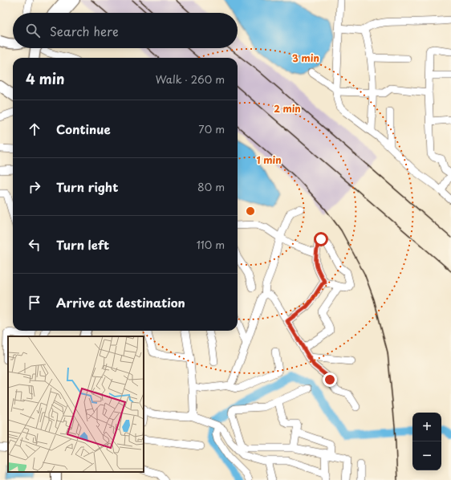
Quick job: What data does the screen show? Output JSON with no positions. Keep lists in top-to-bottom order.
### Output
{
  "page": {
    "search": "Search here",
    "heading": ["4 min", "Walk · 260 m"],
    "list": [
      ["Continue", "70 m"],
      ["Turn right", "80 m"],
      ["Turn left", "110 m"],
      "Arrive at destination"
    ],
    "map_buttons": ["+", "−"]
  },
  "rings": ["3 min", "2 min", "1 min"]
}
